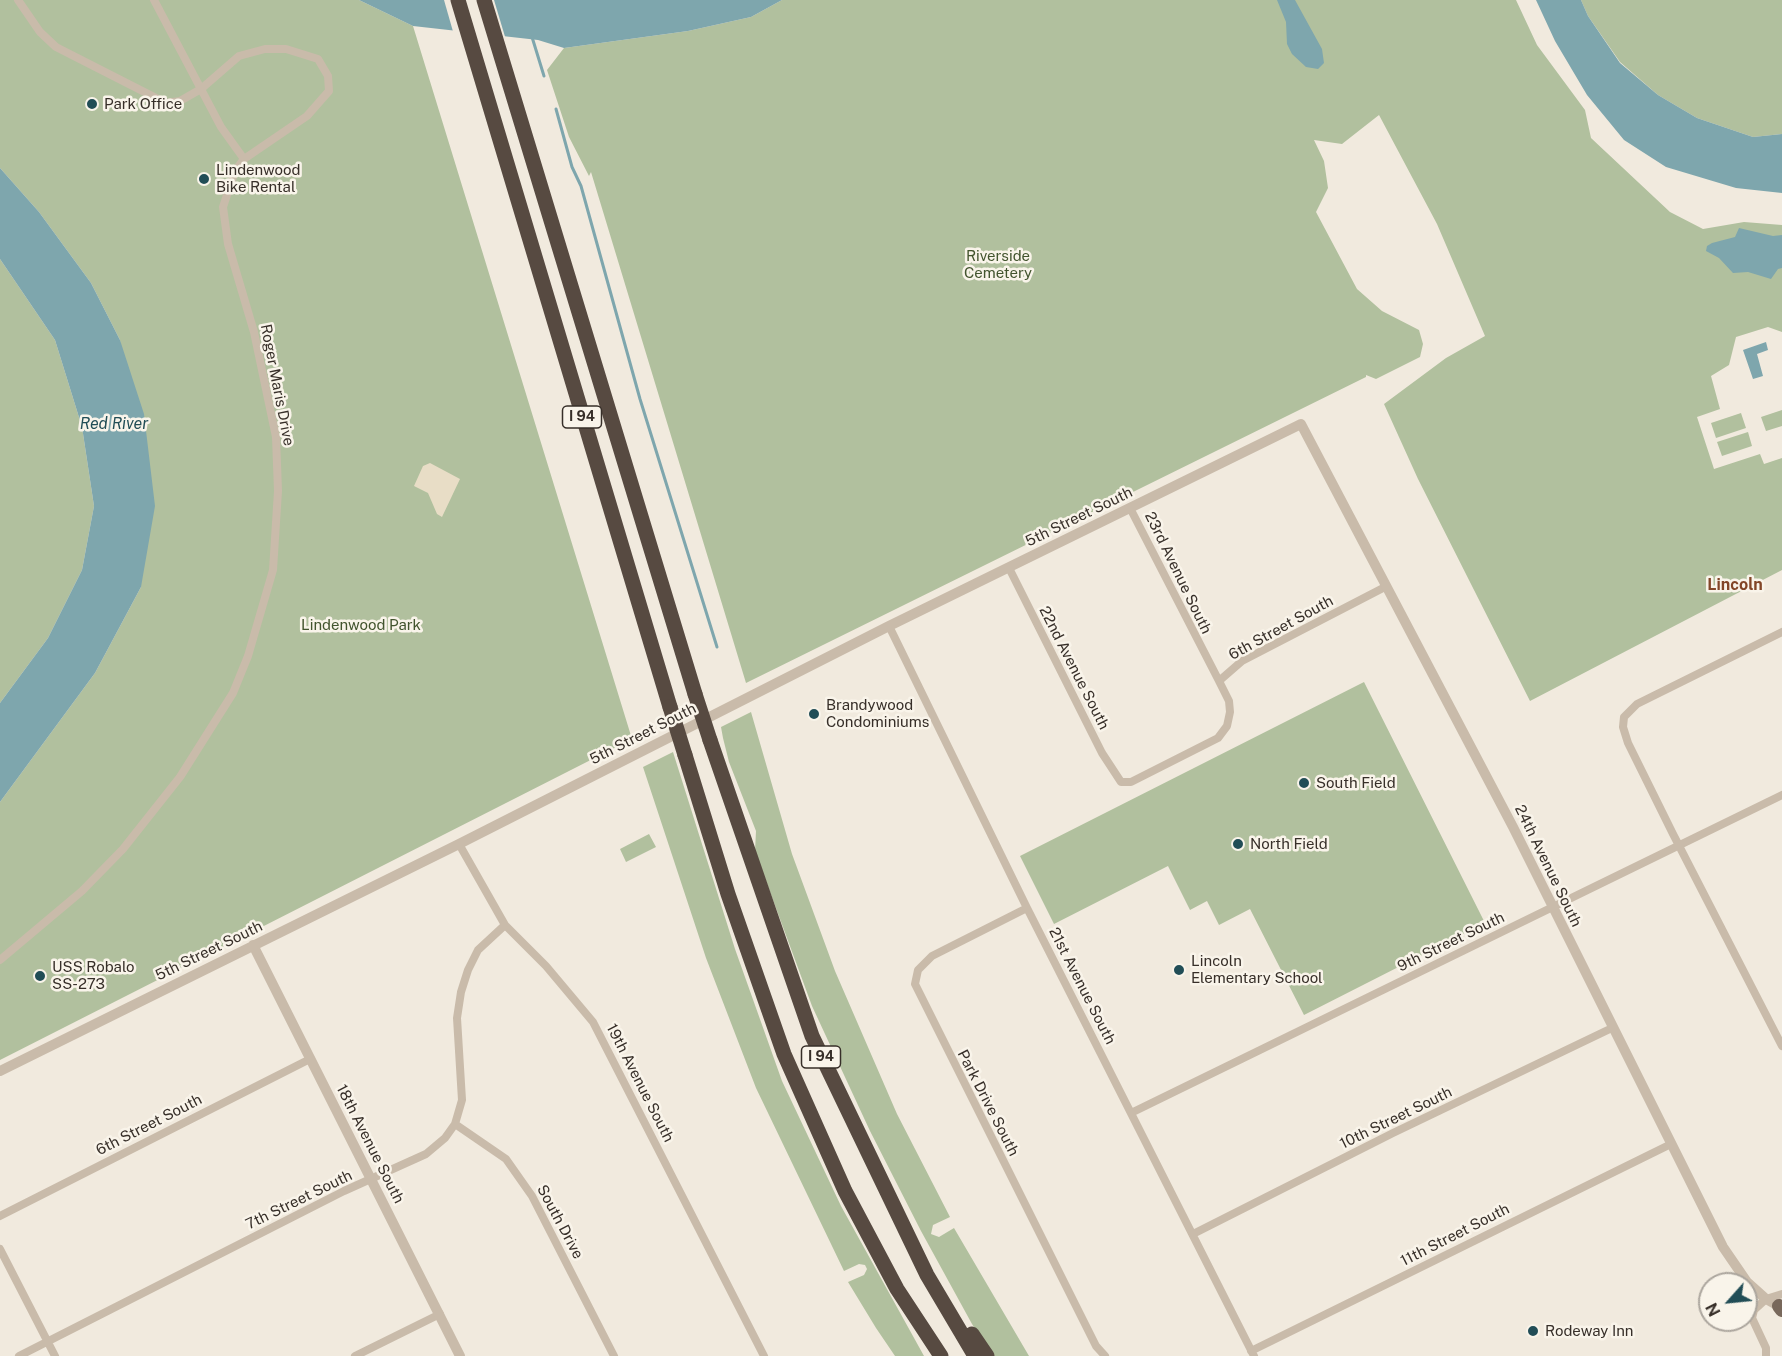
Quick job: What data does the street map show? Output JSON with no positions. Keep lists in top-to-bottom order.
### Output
{
  "streets": {
    "highway": ["I 94"],
    "street": [
      "Roger Maris Drive",
      "5th Street South",
      "23rd Avenue South",
      "6th Street South",
      "22nd Avenue South",
      "24th Avenue South",
      "9th Street South",
      "21st Avenue South",
      "19th Avenue South",
      "Park Drive South",
      "10th Street South",
      "18th Avenue South",
      "7th Street South",
      "South Drive",
      "11th Street South"
    ]
  },
  "crossings": [
    ["5th Street South", "23rd Avenue South"],
    ["5th Street South", "22nd Avenue South"],
    ["5th Street South", "24th Avenue South"],
    ["5th Street South", "21st Avenue South"],
    ["5th Street South", "19th Avenue South"],
    ["5th Street South", "18th Avenue South"],
    ["23rd Avenue South", "6th Street South"],
    ["23rd Avenue South", "22nd Avenue South"],
    ["6th Street South", "22nd Avenue South"],
    ["6th Street South", "24th Avenue South"],
    ["6th Street South", "18th Avenue South"],
    ["24th Avenue South", "9th Street South"],
    ["24th Avenue South", "10th Street South"],
    ["24th Avenue South", "11th Street South"],
    ["9th Street South", "21st Avenue South"],
    ["21st Avenue South", "Park Drive South"],
    ["21st Avenue South", "10th Street South"],
    ["21st Avenue South", "11th Street South"],
    ["19th Avenue South", "7th Street South"],
    ["18th Avenue South", "7th Street South"],
    ["7th Street South", "South Drive"]
  ],
  "districts": ["Lincoln"],
  "water": ["Red River"],
  "parks": ["Riverside Cemetery", "Lindenwood Park"],
  "places": [
    "Park Office",
    "Lindenwood Bike Rental",
    "Brandywood Condominiums",
    "South Field",
    "North Field",
    "Lincoln Elementary School",
    "USS Robalo SS-273",
    "Rodeway Inn"
  ],
  "north": "bottom left"
}
